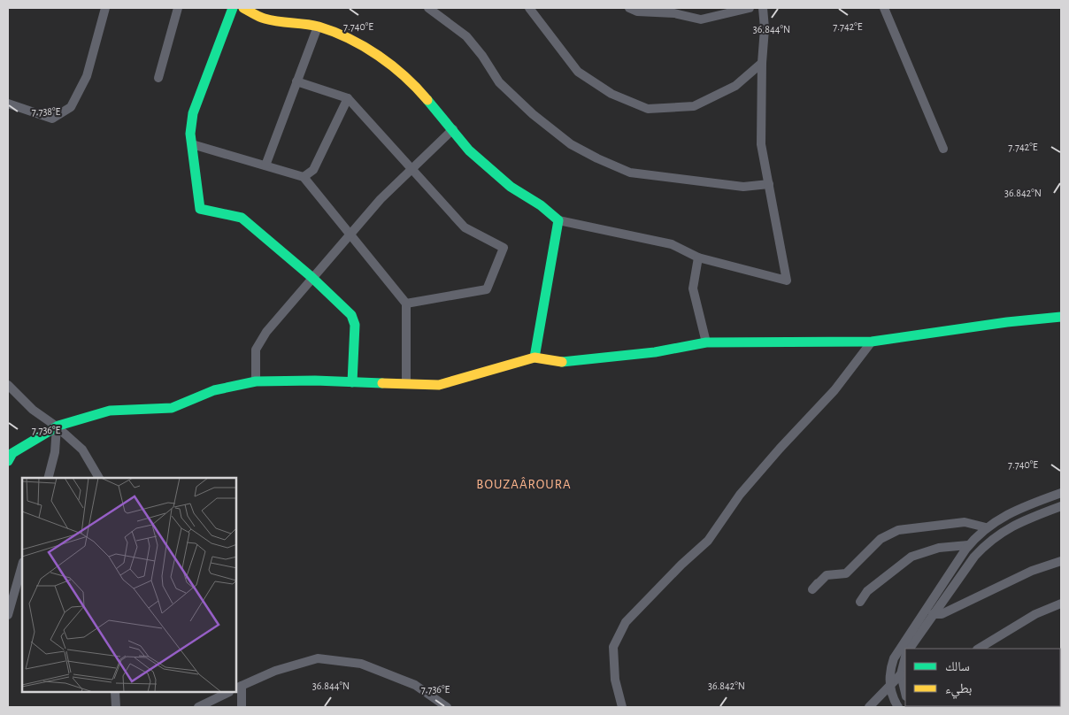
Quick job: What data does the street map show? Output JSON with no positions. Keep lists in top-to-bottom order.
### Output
{
  "districts": ["BOUZAÂROURA"],
  "legend": ["سالك", "بطيء"],
  "coordinates": [
    "7.740°E",
    "7.742°E",
    "36.844°N",
    "7.738°E",
    "36.842°N",
    "7.736°E"
  ]
}
